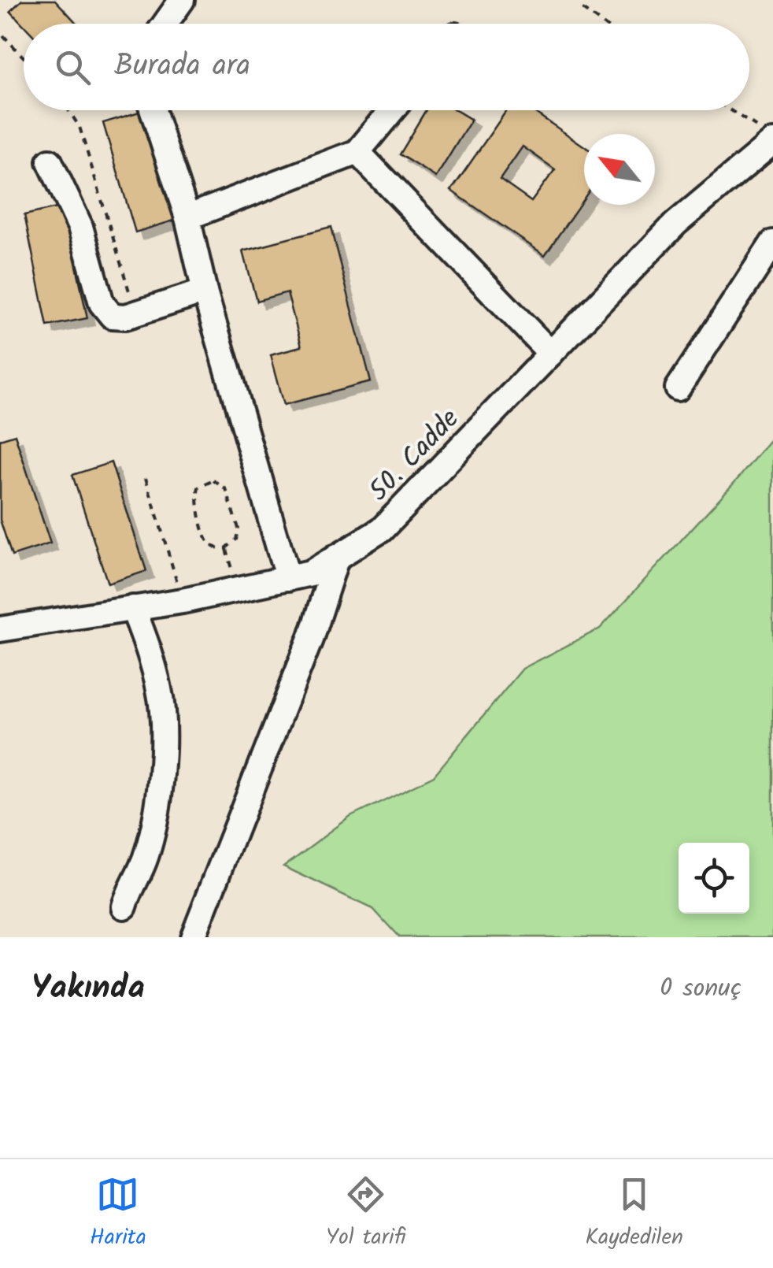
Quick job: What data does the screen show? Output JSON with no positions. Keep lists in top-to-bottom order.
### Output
{
  "streets": {
    "street": ["50. Cadde"]
  },
  "north": "top left",
  "page": {
    "search": "Burada ara",
    "heading": ["Yakında", "0 sonuç"],
    "nav": ["Harita", "Yol tarifi", "Kaydedilen"]
  }
}
